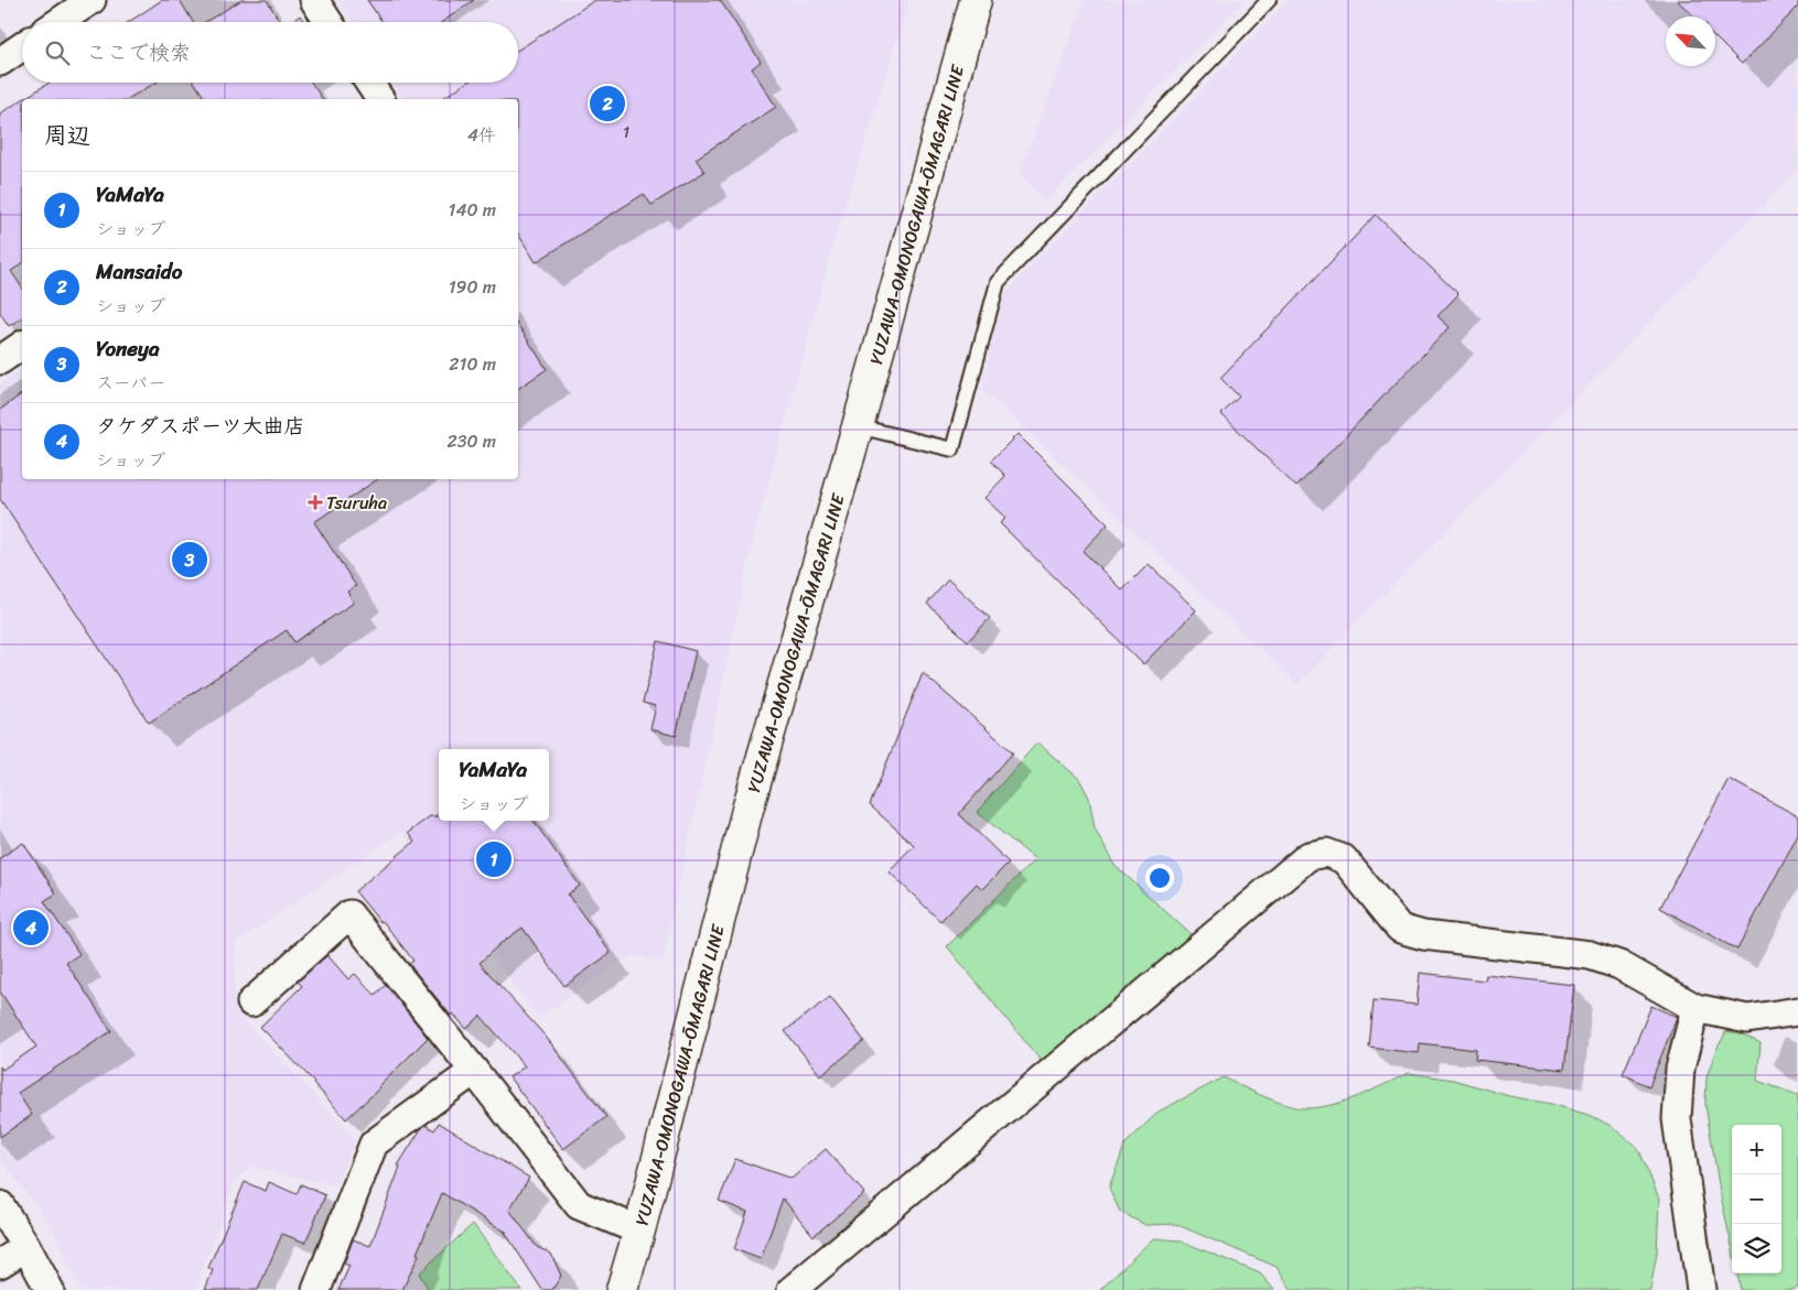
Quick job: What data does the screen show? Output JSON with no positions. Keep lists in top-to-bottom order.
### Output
{
  "streets": {
    "main road": ["YUZAWA-OMONOGAWA-ŌMAGARI LINE"]
  },
  "places": {
    "health": ["Tsuruha"]
  },
  "house_numbers": ["1"],
  "north": "top left",
  "page": {
    "search": "ここで検索",
    "pins": [
      "2",
      "3",
      "1",
      "4"
    ],
    "heading": ["周辺", "4件"],
    "list": [
      {
        "mark": "1",
        "name": "YaMaYa",
        "note": "ショップ",
        "value": "140 m"
      },
      {
        "mark": "2",
        "name": "Mansaido",
        "note": "ショップ",
        "value": "190 m"
      },
      {
        "mark": "3",
        "name": "Yoneya",
        "note": "スーパー",
        "value": "210 m"
      },
      {
        "mark": "4",
        "name": "タケダスポーツ大曲店",
        "note": "ショップ",
        "value": "230 m"
      }
    ],
    "popup": ["YaMaYa", "ショップ"],
    "map_buttons": ["+", "−"]
  }
}
